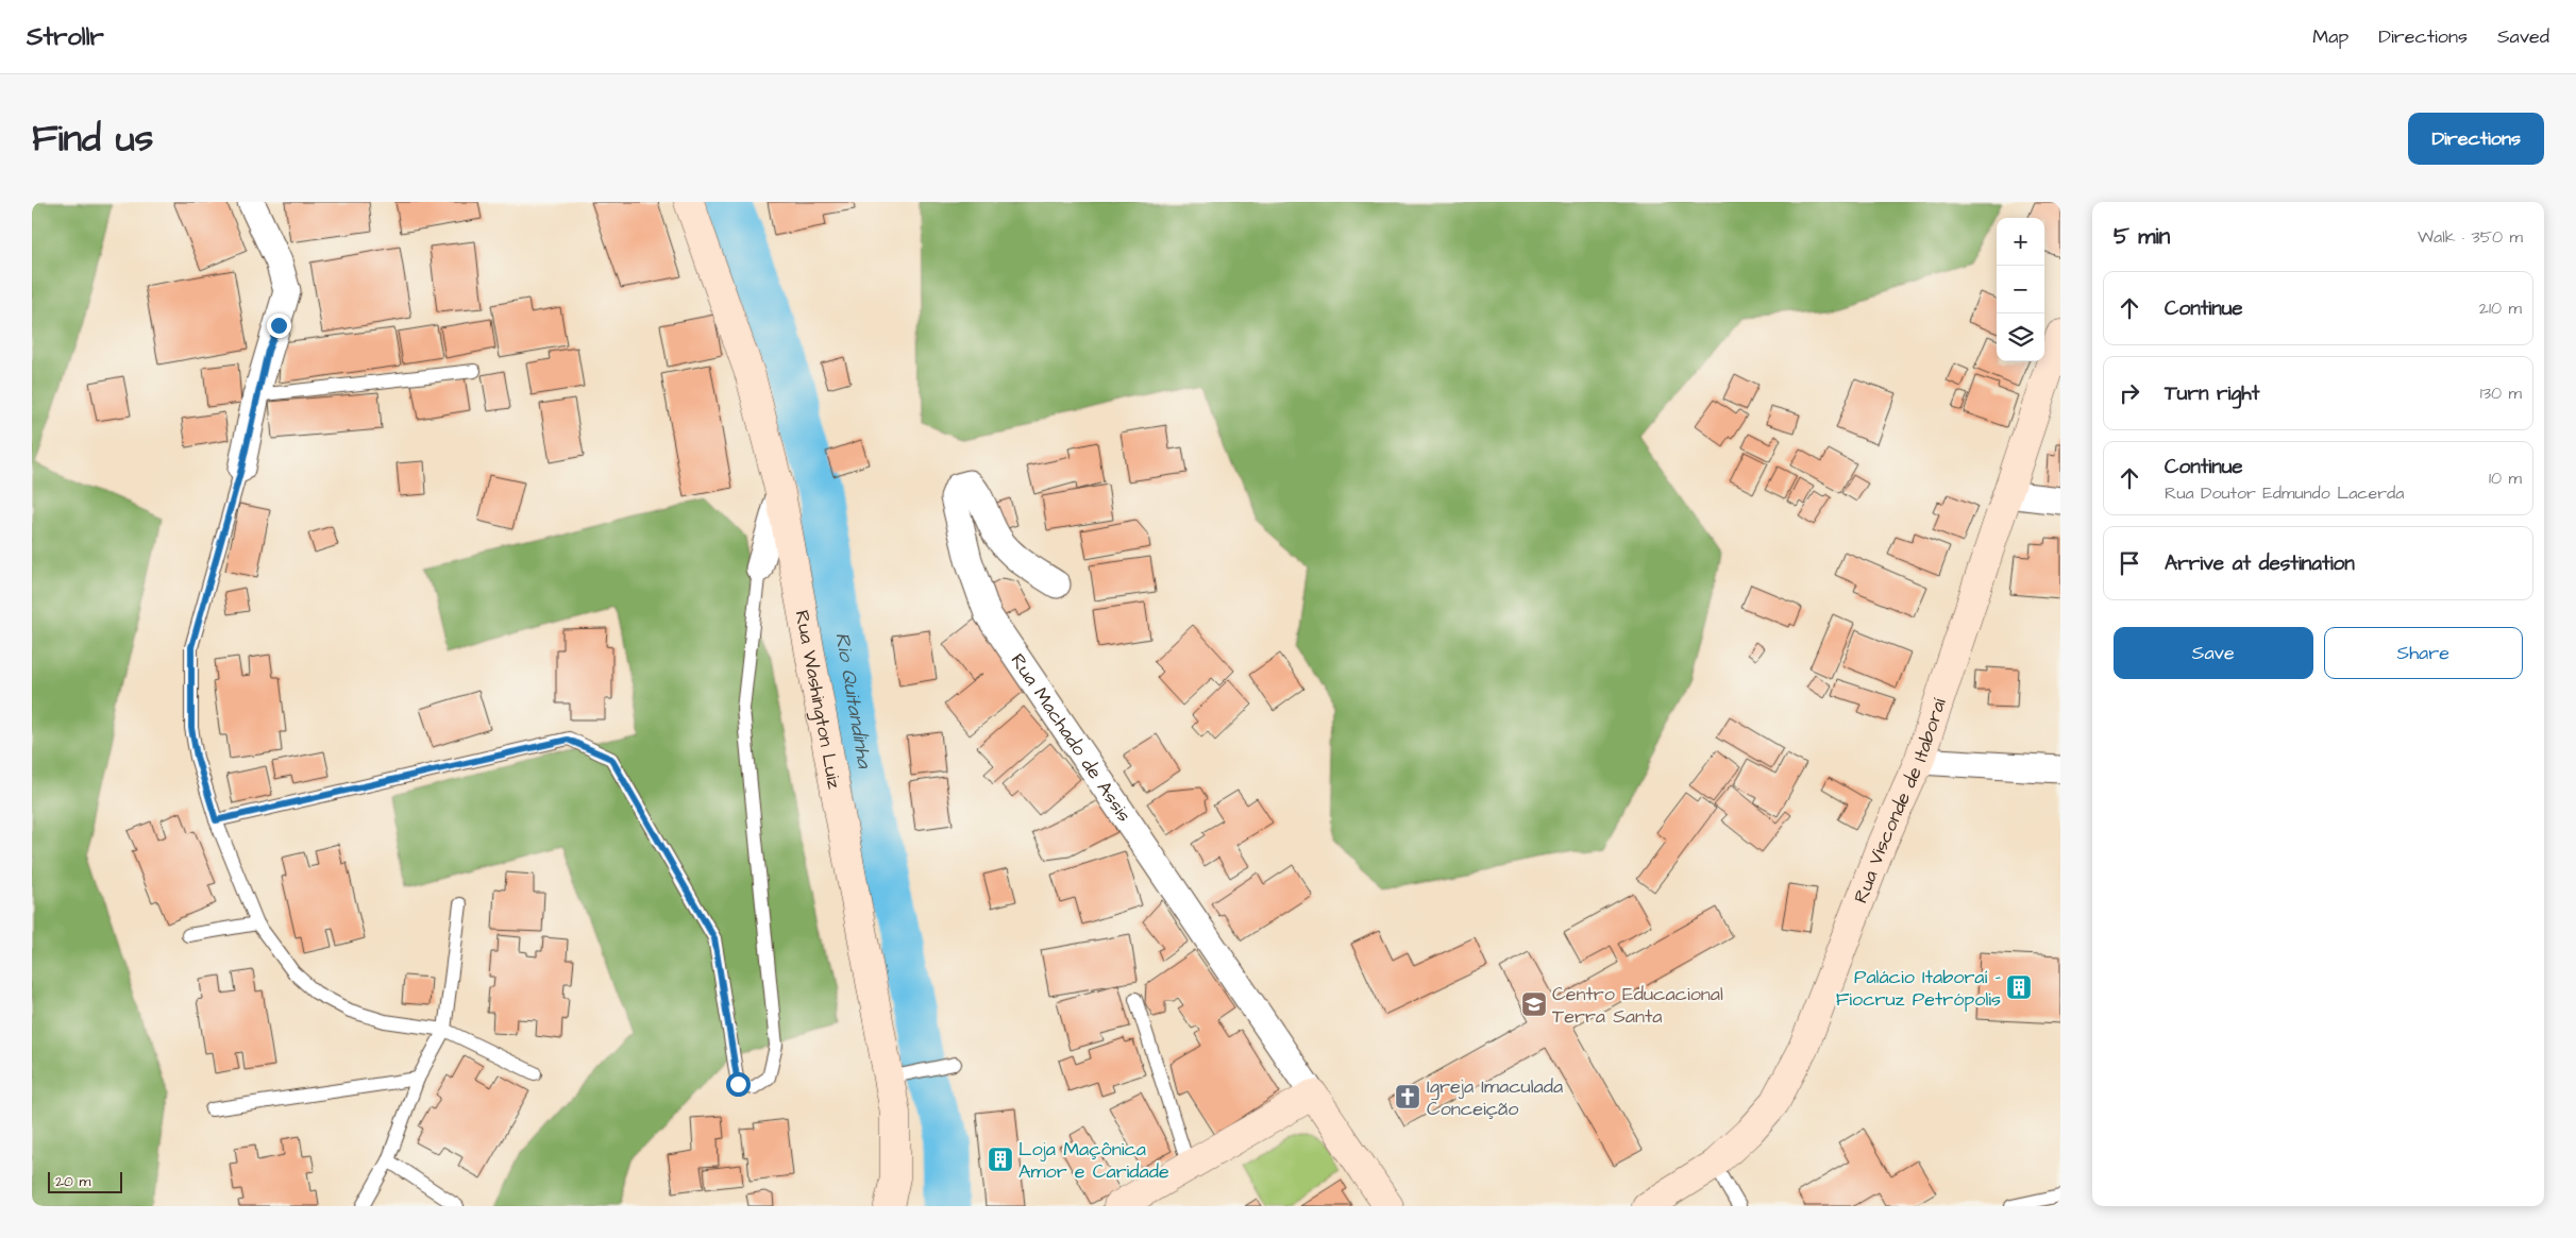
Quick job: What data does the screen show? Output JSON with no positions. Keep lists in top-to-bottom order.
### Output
{
  "streets": {
    "main road": ["Rua Washington Luiz", "Rua Visconde de Itaboraí"],
    "street": ["Rua Machado de Assis"]
  },
  "water": ["Rio Quitandinha"],
  "places": {
    "building": ["Palácio Itaboraí - Fiocruz Petrópolis", "Loja Maçônica Amor e Caridade"],
    "school or university": ["Centro Educacional Terra Santa"],
    "church": ["Igreja Imaculada Conceição"]
  },
  "scale_bar": "20 m",
  "page": {
    "header": "Strollr",
    "nav": ["Map", "Directions", "Saved"],
    "title": "Find us",
    "buttons": [
      "Directions",
      ["Save", "Share"]
    ],
    "heading": ["5 min", "Walk · 350 m"],
    "map_buttons": ["+", "−"],
    "list": [
      ["Continue", "210 m"],
      ["Turn right", "130 m"],
      ["Continue", "Rua Doutor Edmundo Lacerda", "10 m"],
      "Arrive at destination"
    ],
    "scale": "20 m"
  }
}
